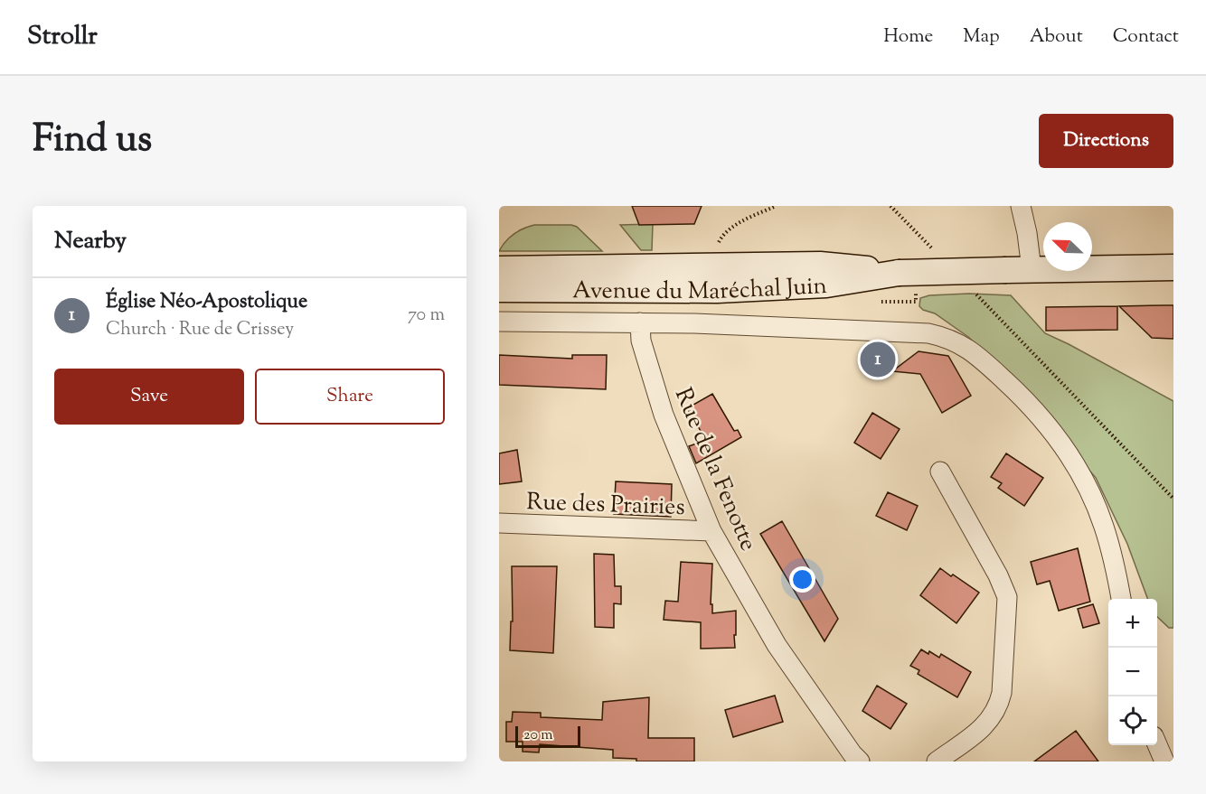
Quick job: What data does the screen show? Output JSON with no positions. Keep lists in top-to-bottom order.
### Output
{
  "streets": {
    "main road": ["Avenue du Maréchal Juin"],
    "street": ["Rue de la Fenotte", "Rue des Prairies"]
  },
  "crossings": [
    ["Rue de la Fenotte", "Rue des Prairies"]
  ],
  "scale_bar": "20 m",
  "north": "top left",
  "page": {
    "header": "Strollr",
    "nav": [
      "Home",
      "Map",
      "About",
      "Contact"
    ],
    "title": "Find us",
    "buttons": [
      "Directions",
      ["Save", "Share"]
    ],
    "heading": "Nearby",
    "list": [
      {
        "mark": "1",
        "name": "Église Néo-Apostolique",
        "note": "Church · Rue de Crissey",
        "value": "70 m"
      }
    ],
    "pins": "1",
    "map_buttons": ["+", "−"],
    "scale": "20 m"
  }
}
